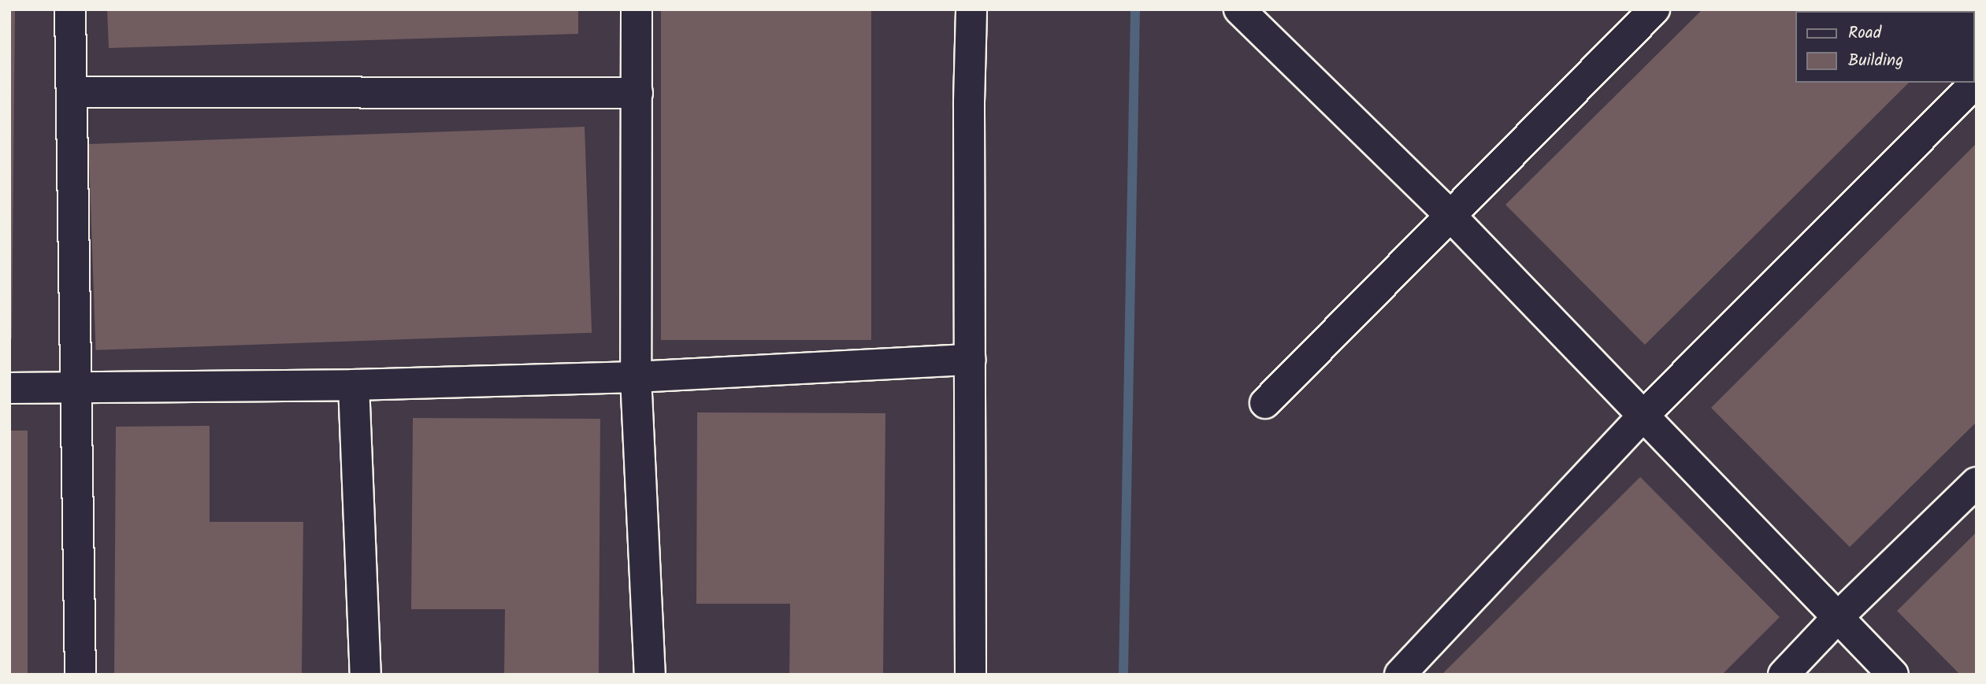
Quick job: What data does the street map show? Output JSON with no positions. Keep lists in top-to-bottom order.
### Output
{
  "legend": ["Road", "Building"]
}
